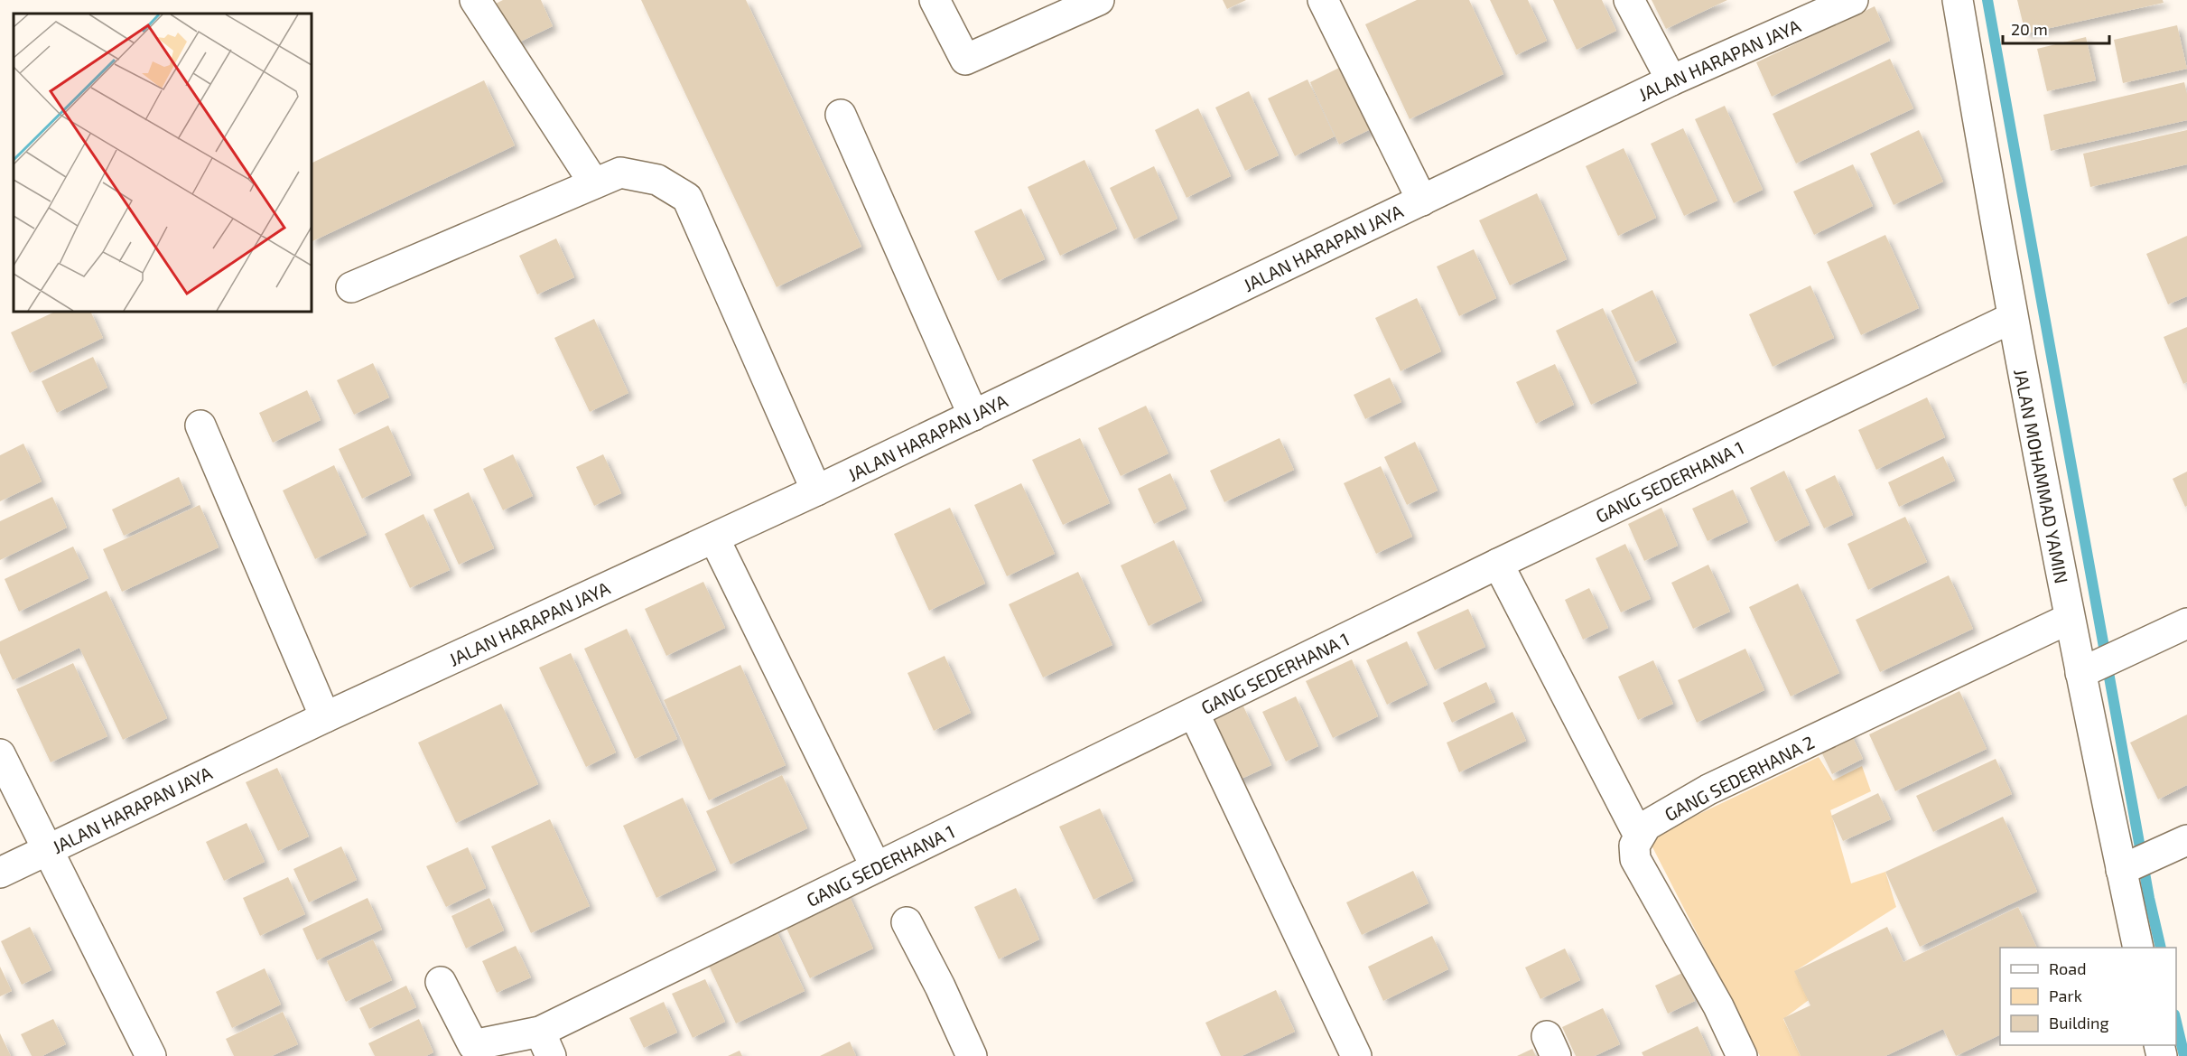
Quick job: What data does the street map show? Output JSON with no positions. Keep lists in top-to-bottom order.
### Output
{
  "streets": {
    "street": [
      "JALAN HARAPAN JAYA",
      "JALAN MOHAMMAD YAMIN",
      "GANG SEDERHANA 1",
      "GANG SEDERHANA 2"
    ]
  },
  "crossings": [
    ["JALAN MOHAMMAD YAMIN", "GANG SEDERHANA 1"],
    ["JALAN MOHAMMAD YAMIN", "GANG SEDERHANA 2"]
  ],
  "legend": ["Road", "Park", "Building"],
  "scale_bar": "20 m"
}
